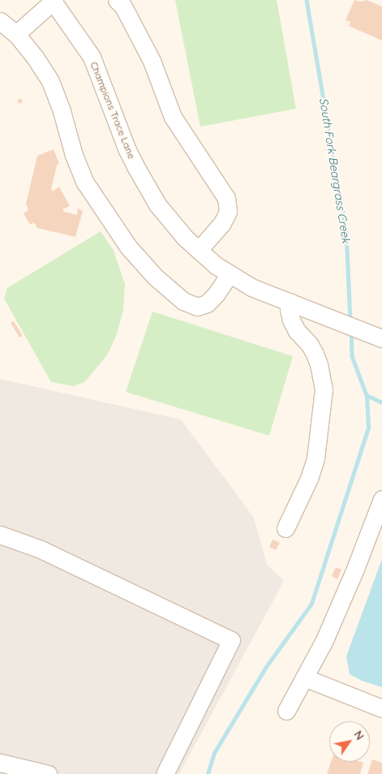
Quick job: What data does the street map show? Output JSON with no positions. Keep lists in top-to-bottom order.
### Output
{
  "streets": {
    "street": ["Champions Trace Lane"]
  },
  "water": ["South Fork Beargrass Creek"],
  "north": "top right"
}
